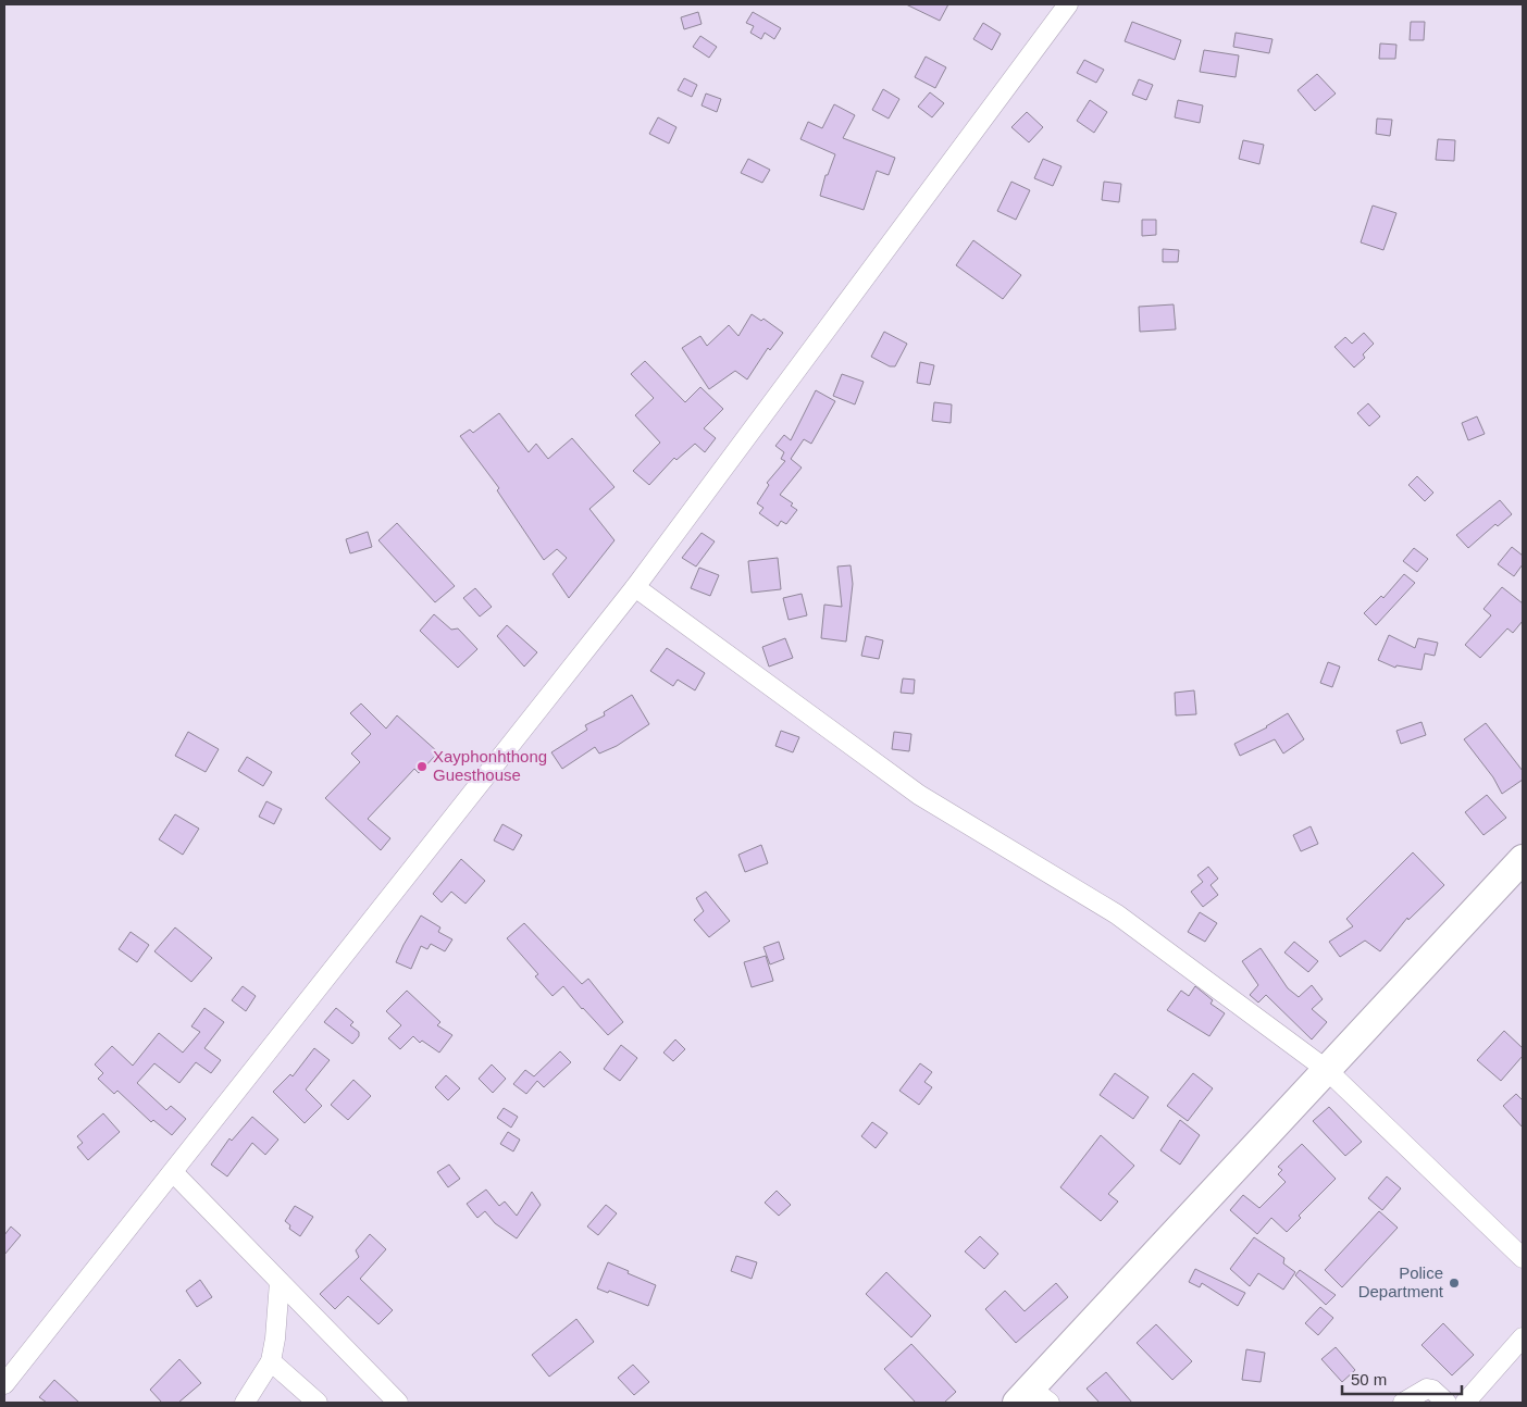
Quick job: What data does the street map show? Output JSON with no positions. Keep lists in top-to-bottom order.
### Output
{
  "places": ["Xayphonhthong Guesthouse", "Police Department"],
  "scale_bar": "50 m"
}
